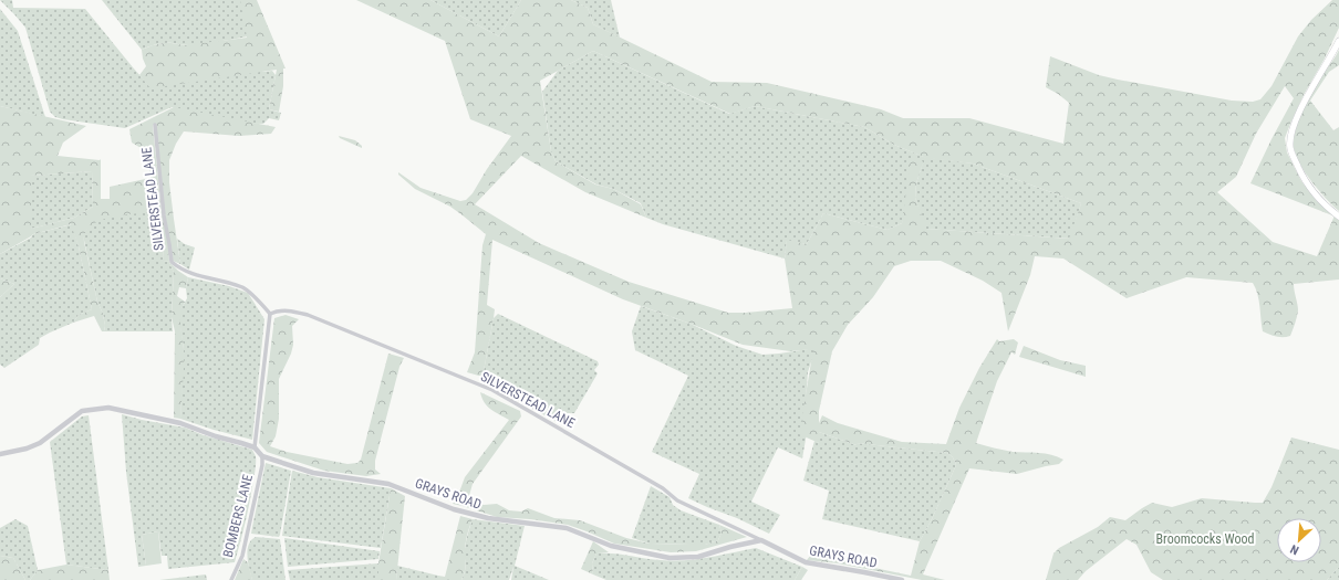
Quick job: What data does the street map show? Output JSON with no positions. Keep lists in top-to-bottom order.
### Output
{
  "streets": {
    "street": ["SILVERSTEAD LANE", "GRAYS ROAD", "BOMBERS LANE"]
  },
  "crossings": [
    ["SILVERSTEAD LANE", "GRAYS ROAD"],
    ["GRAYS ROAD", "BOMBERS LANE"]
  ],
  "parks": ["Broomcocks Wood"],
  "north": "bottom left"
}
